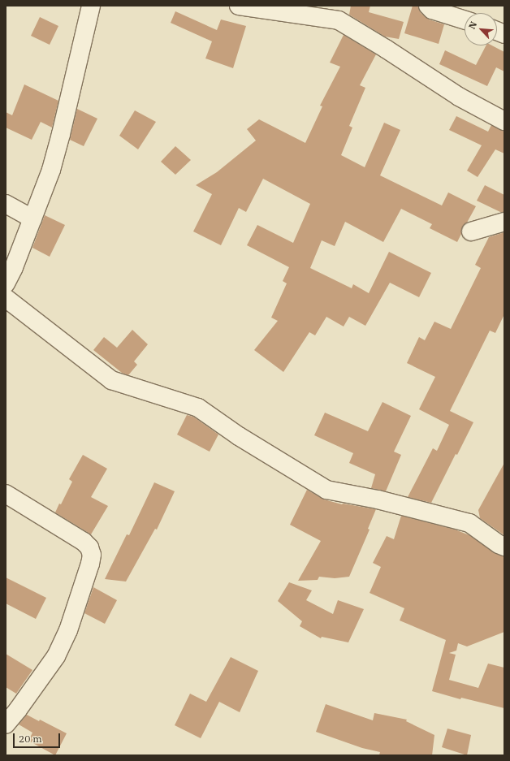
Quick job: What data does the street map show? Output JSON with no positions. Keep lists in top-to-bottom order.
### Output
{
  "scale_bar": "20 m",
  "north": "top left"
}
